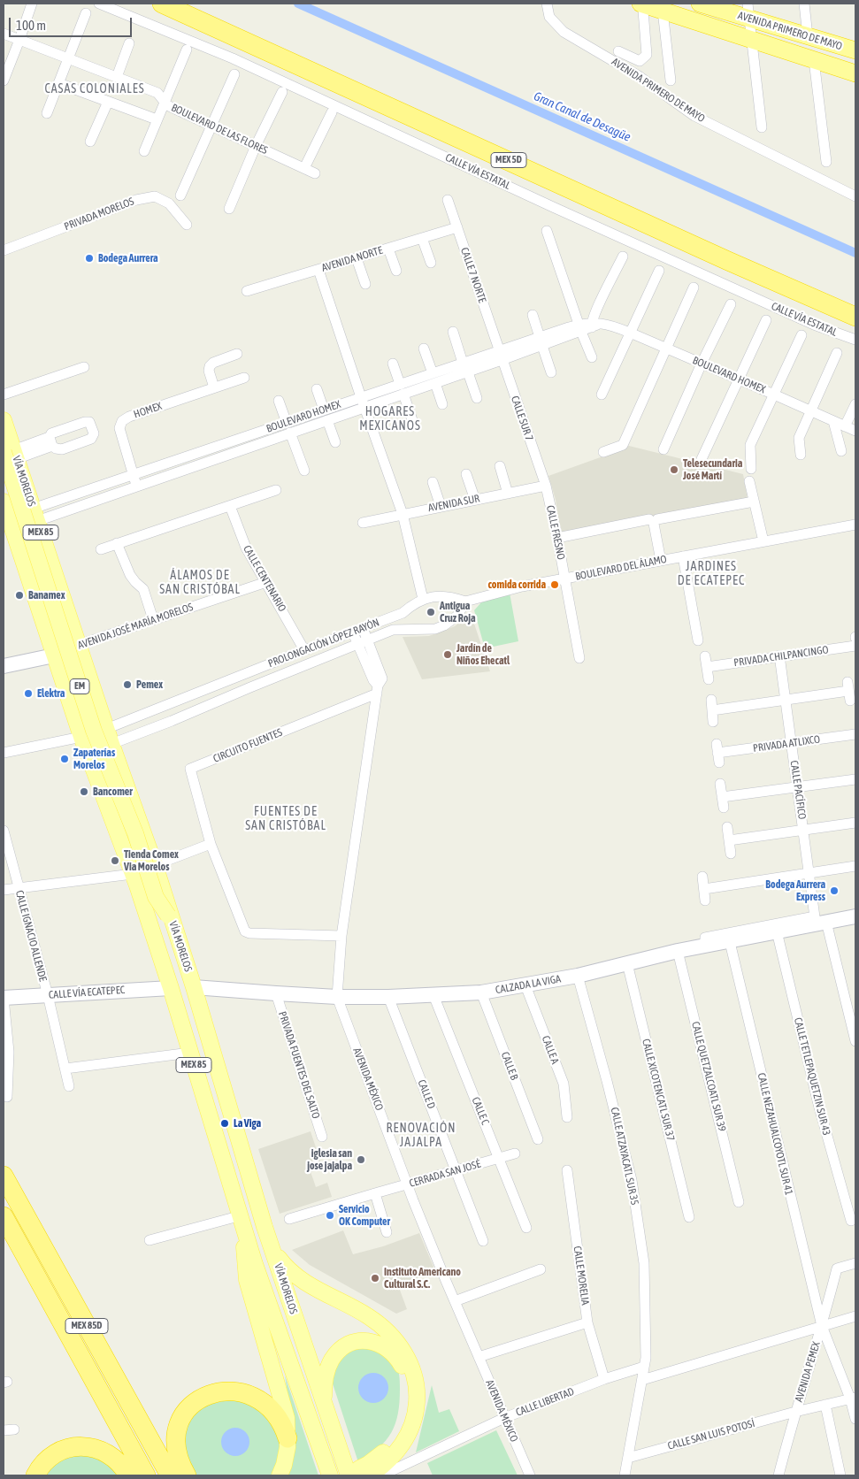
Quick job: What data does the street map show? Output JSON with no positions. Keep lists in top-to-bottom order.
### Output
{
  "streets": {
    "highway": ["AVENIDA PRIMERO DE MAYO", "MEX 5D", "MEX 85D"],
    "main road": [
      "VÍA MORELOS",
      "MEX 85",
      "AVENIDA JOSÉ MARÍA MORELOS",
      "EM",
      "CALZADA LA VIGA",
      "CALLE VÍA ECATEPEC"
    ],
    "street": [
      "BOULEVARD DE LAS FLORES",
      "CALLE VÍA ESTATAL",
      "PRIVADA MORELOS",
      "AVENIDA NORTE",
      "CALLE 7 NORTE",
      "BOULEVARD HOMEX",
      "HOMEX",
      "CALLE SUR 7",
      "AVENIDA SUR",
      "CALLE FRESNO",
      "BOULEVARD DEL ÁLAMO",
      "CALLE CENTENARIO",
      "PROLONGACIÓN LÓPEZ RAYÓN",
      "PRIVADA CHILPANCINGO",
      "PRIVADA ATLIXCO",
      "CIRCUITO FUENTES",
      "CALLE PACÍFICO",
      "CALLE IGNACIO ALLENDE",
      "CALLE A",
      "PRIVADA FUENTES DEL SALTO",
      "CALLE B",
      "CALLE QUETZALCOATL SUR 39",
      "CALLE TETLEPAQUETZIN SUR 43",
      "AVENIDA MÉXICO",
      "CALLE XICOTENCATL SUR 37",
      "CALLE D",
      "CALLE C",
      "CALLE NEZAHUALCOYOTL SUR 41",
      "CALLE ATZAYACATL SUR 35",
      "CERRADA SAN JOSÉ",
      "CALLE MORELIA",
      "AVENIDA PEMEX",
      "CALLE LIBERTAD",
      "CALLE SAN LUIS POTOSÍ"
    ]
  },
  "crossings": [
    ["AVENIDA NORTE", "CALLE 7 NORTE"],
    ["CALLE 7 NORTE", "BOULEVARD HOMEX"],
    ["CALLE 7 NORTE", "CALLE SUR 7"],
    ["BOULEVARD HOMEX", "HOMEX"],
    ["BOULEVARD HOMEX", "CALLE SUR 7"],
    ["BOULEVARD HOMEX", "VÍA MORELOS"],
    ["CALLE SUR 7", "AVENIDA SUR"],
    ["CALLE SUR 7", "CALLE FRESNO"],
    ["VÍA MORELOS", "AVENIDA JOSÉ MARÍA MORELOS"],
    ["VÍA MORELOS", "PROLONGACIÓN LÓPEZ RAYÓN"],
    ["VÍA MORELOS", "EM"],
    ["VÍA MORELOS", "CALZADA LA VIGA"],
    ["VÍA MORELOS", "CALLE VÍA ECATEPEC"],
    ["AVENIDA SUR", "CALLE FRESNO"],
    ["CALLE FRESNO", "BOULEVARD DEL ÁLAMO"],
    ["BOULEVARD DEL ÁLAMO", "PROLONGACIÓN LÓPEZ RAYÓN"],
    ["CALLE CENTENARIO", "AVENIDA JOSÉ MARÍA MORELOS"],
    ["CALLE CENTENARIO", "PROLONGACIÓN LÓPEZ RAYÓN"],
    ["PROLONGACIÓN LÓPEZ RAYÓN", "AVENIDA MÉXICO"],
    ["PRIVADA CHILPANCINGO", "CALLE PACÍFICO"],
    ["PRIVADA ATLIXCO", "CALLE PACÍFICO"],
    ["CIRCUITO FUENTES", "AVENIDA MÉXICO"],
    ["CALLE PACÍFICO", "CALZADA LA VIGA"],
    ["CALLE IGNACIO ALLENDE", "CALLE VÍA ECATEPEC"],
    ["CALZADA LA VIGA", "CALLE A"],
    ["CALZADA LA VIGA", "PRIVADA FUENTES DEL SALTO"],
    ["CALZADA LA VIGA", "CALLE B"],
    ["CALZADA LA VIGA", "CALLE QUETZALCOATL SUR 39"],
    ["CALZADA LA VIGA", "CALLE TETLEPAQUETZIN SUR 43"],
    ["CALZADA LA VIGA", "AVENIDA MÉXICO"],
    ["CALZADA LA VIGA", "CALLE XICOTENCATL SUR 37"],
    ["CALZADA LA VIGA", "CALLE D"],
    ["CALZADA LA VIGA", "CALLE C"],
    ["CALZADA LA VIGA", "CALLE NEZAHUALCOYOTL SUR 41"],
    ["CALZADA LA VIGA", "CALLE ATZAYACATL SUR 35"],
    ["AVENIDA MÉXICO", "CERRADA SAN JOSÉ"],
    ["AVENIDA MÉXICO", "CALLE LIBERTAD"],
    ["CALLE D", "CERRADA SAN JOSÉ"],
    ["CALLE C", "CERRADA SAN JOSÉ"],
    ["CALLE NEZAHUALCOYOTL SUR 41", "AVENIDA PEMEX"],
    ["CALLE NEZAHUALCOYOTL SUR 41", "CALLE SAN LUIS POTOSÍ"],
    ["CALLE ATZAYACATL SUR 35", "CALLE LIBERTAD"],
    ["CALLE ATZAYACATL SUR 35", "CALLE SAN LUIS POTOSÍ"],
    ["CALLE MORELIA", "CALLE LIBERTAD"],
    ["AVENIDA PEMEX", "CALLE SAN LUIS POTOSÍ"]
  ],
  "districts": [
    "CASAS COLONIALES",
    "HOGARES MEXICANOS",
    "JARDINES DE ECATEPEC",
    "ÁLAMOS DE SAN CRISTÓBAL",
    "FUENTES DE SAN CRISTÓBAL",
    "RENOVACIÓN JAJALPA"
  ],
  "water": ["Gran Canal de Desagüe"],
  "places": [
    "Bodega Aurrera",
    "Telesecundaria José Martí",
    "comida corrida",
    "Banamex",
    "Antigua Cruz Roja",
    "Jardín de Niños Ehecatl",
    "Pemex",
    "Elektra",
    "Zapaterías Morelos",
    "Bancomer",
    "Tienda Comex Via Morelos",
    "Bodega Aurrera Express",
    "La Viga",
    "iglesia san jose jajalpa",
    "Servicio OK Computer",
    "Instituto Americano Cultural S.C."
  ],
  "scale_bar": "100 m"
}
